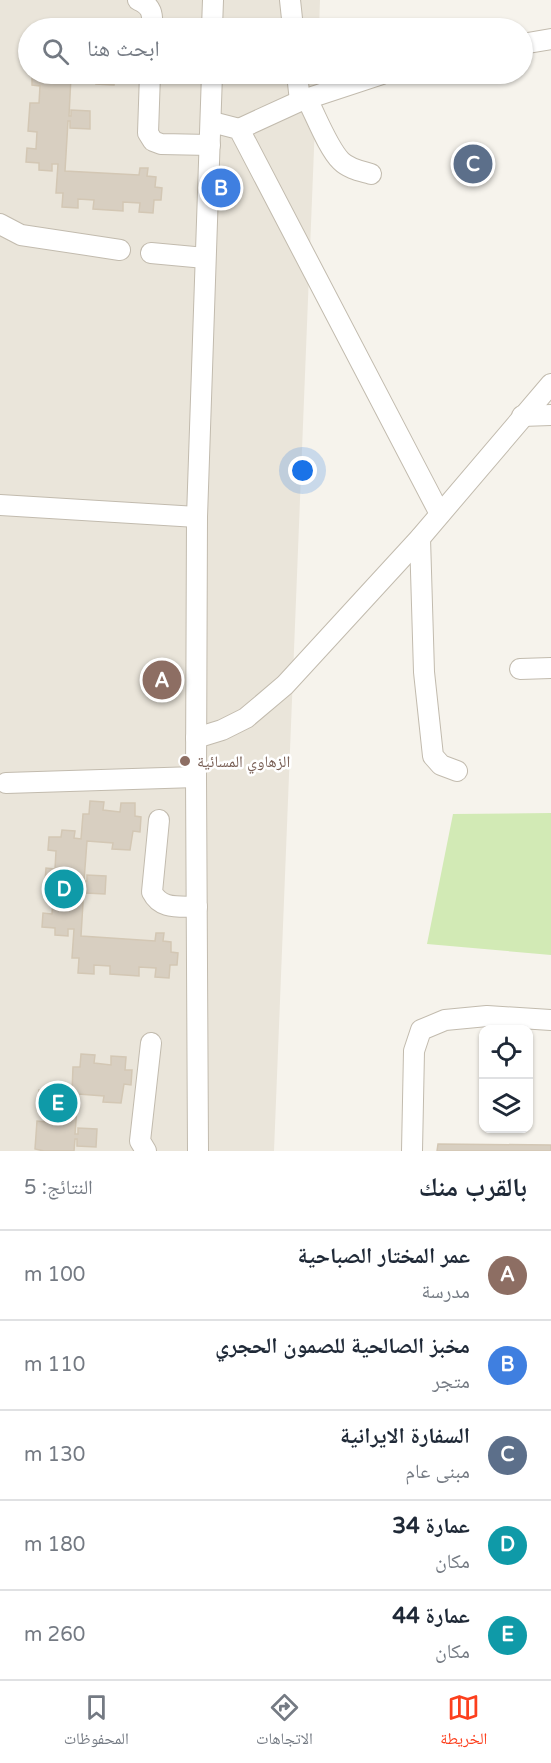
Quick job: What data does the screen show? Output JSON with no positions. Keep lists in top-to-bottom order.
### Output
{
  "places": ["الزهاوي المسائية"],
  "page": {
    "search": "ابحث هنا",
    "pins": [
      "C",
      "B",
      "A",
      "D",
      "E"
    ],
    "heading": ["بالقرب منك", "النتائج: 5"],
    "list": [
      {
        "mark": "A",
        "name": "عمر المختار الصباحية",
        "note": "مدرسة",
        "value": "100 m"
      },
      {
        "mark": "B",
        "name": "مخبز الصالحية للصمون الحجري",
        "note": "متجر",
        "value": "110 m"
      },
      {
        "mark": "C",
        "name": "السفارة الايرانية",
        "note": "مبنى عام",
        "value": "130 m"
      },
      {
        "mark": "D",
        "name": "عمارة 34",
        "note": "مكان",
        "value": "180 m"
      },
      {
        "mark": "E",
        "name": "عمارة 44",
        "note": "مكان",
        "value": "260 m"
      }
    ],
    "nav": ["الخريطة", "الاتجاهات", "المحفوظات"]
  }
}
